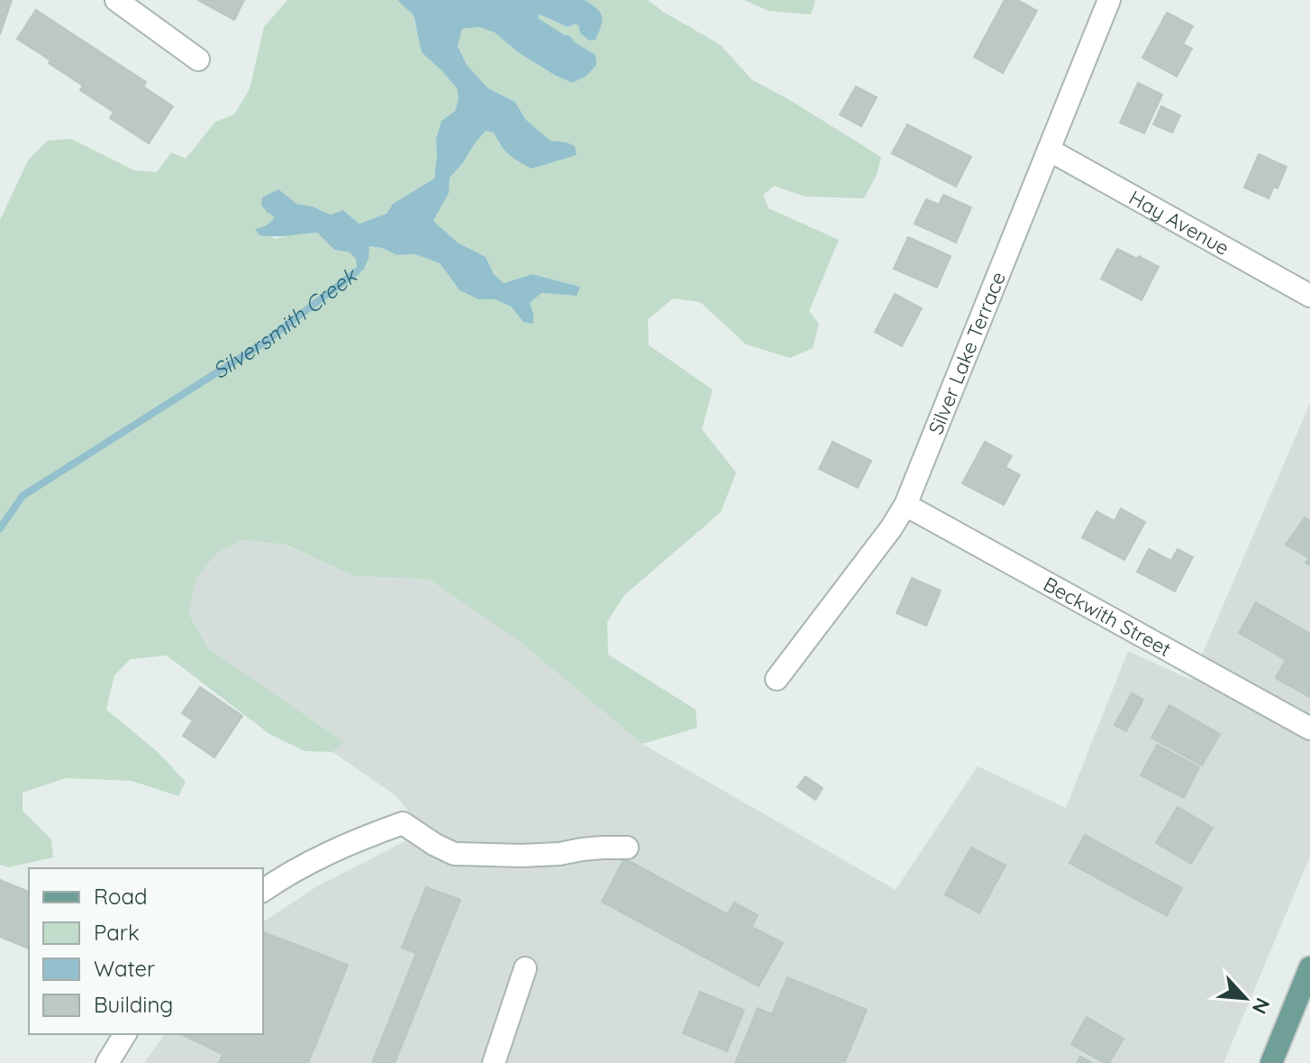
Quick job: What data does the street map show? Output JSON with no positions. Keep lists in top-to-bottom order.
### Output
{
  "streets": {
    "street": ["Hay Avenue", "Silver Lake Terrace", "Beckwith Street"]
  },
  "crossings": [
    ["Hay Avenue", "Silver Lake Terrace"],
    ["Silver Lake Terrace", "Beckwith Street"]
  ],
  "water": ["Silversmith Creek"],
  "legend": [
    "Road",
    "Park",
    "Water",
    "Building"
  ],
  "north": "bottom right"
}
